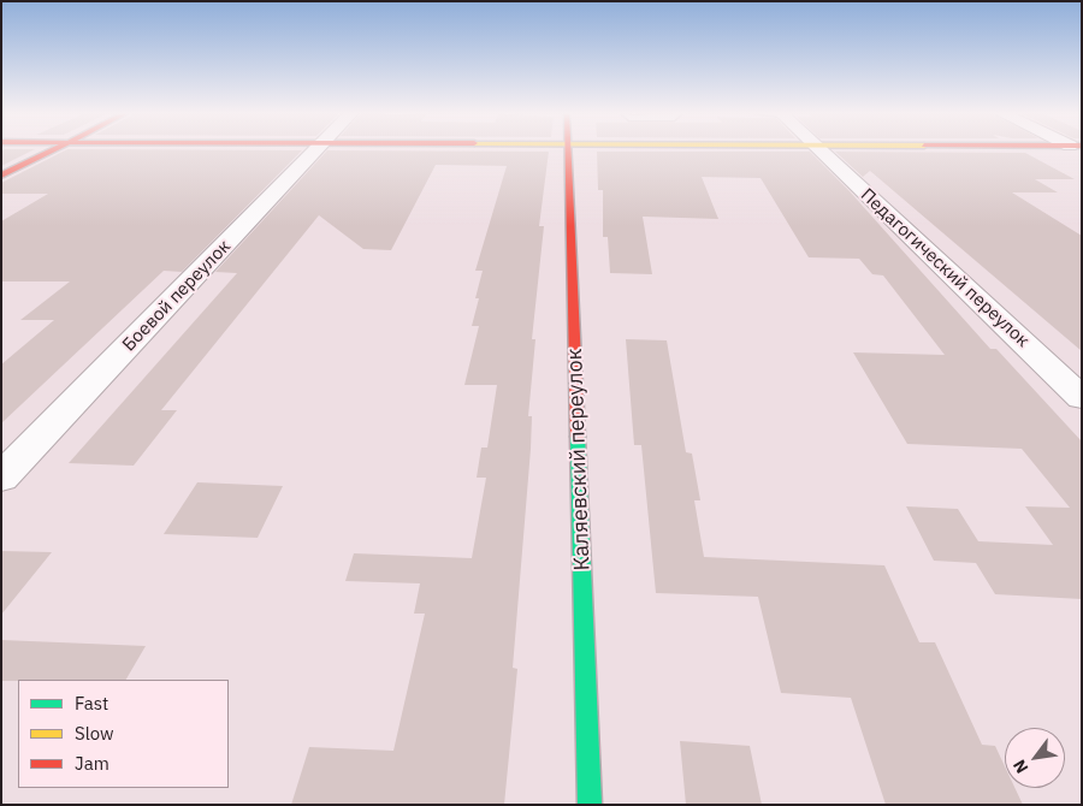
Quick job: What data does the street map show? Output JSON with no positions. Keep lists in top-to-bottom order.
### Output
{
  "streets": {
    "street": ["Педагогический переулок", "Боевой переулок", "Каляевский переулок"]
  },
  "legend": ["Fast", "Slow", "Jam"],
  "north": "bottom left"
}
